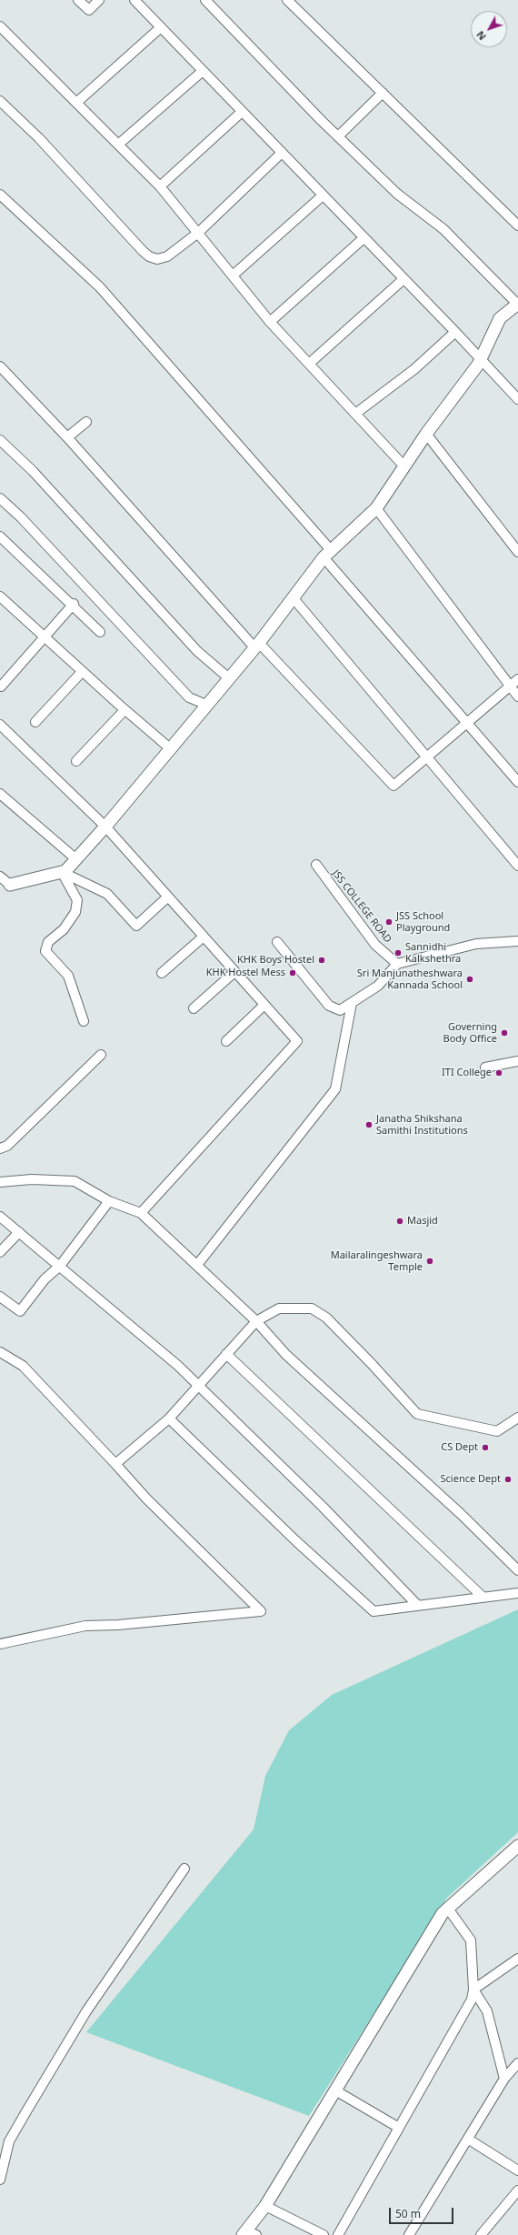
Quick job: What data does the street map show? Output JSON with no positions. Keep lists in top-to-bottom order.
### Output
{
  "streets": {
    "street": ["JSS COLLEGE ROAD"]
  },
  "places": [
    "JSS School Playground",
    "Sannidhi Kalkshethra",
    "KHK Boys Hostel",
    "KHK Hostel Mess",
    "Sri Manjunatheshwara Kannada School",
    "Governing Body Office",
    "ITI College",
    "Janatha Shikshana Samithi Institutions",
    "Masjid",
    "Mailaralingeshwara Temple",
    "CS Dept",
    "Science Dept"
  ],
  "scale_bar": "50 m",
  "north": "bottom left"
}
